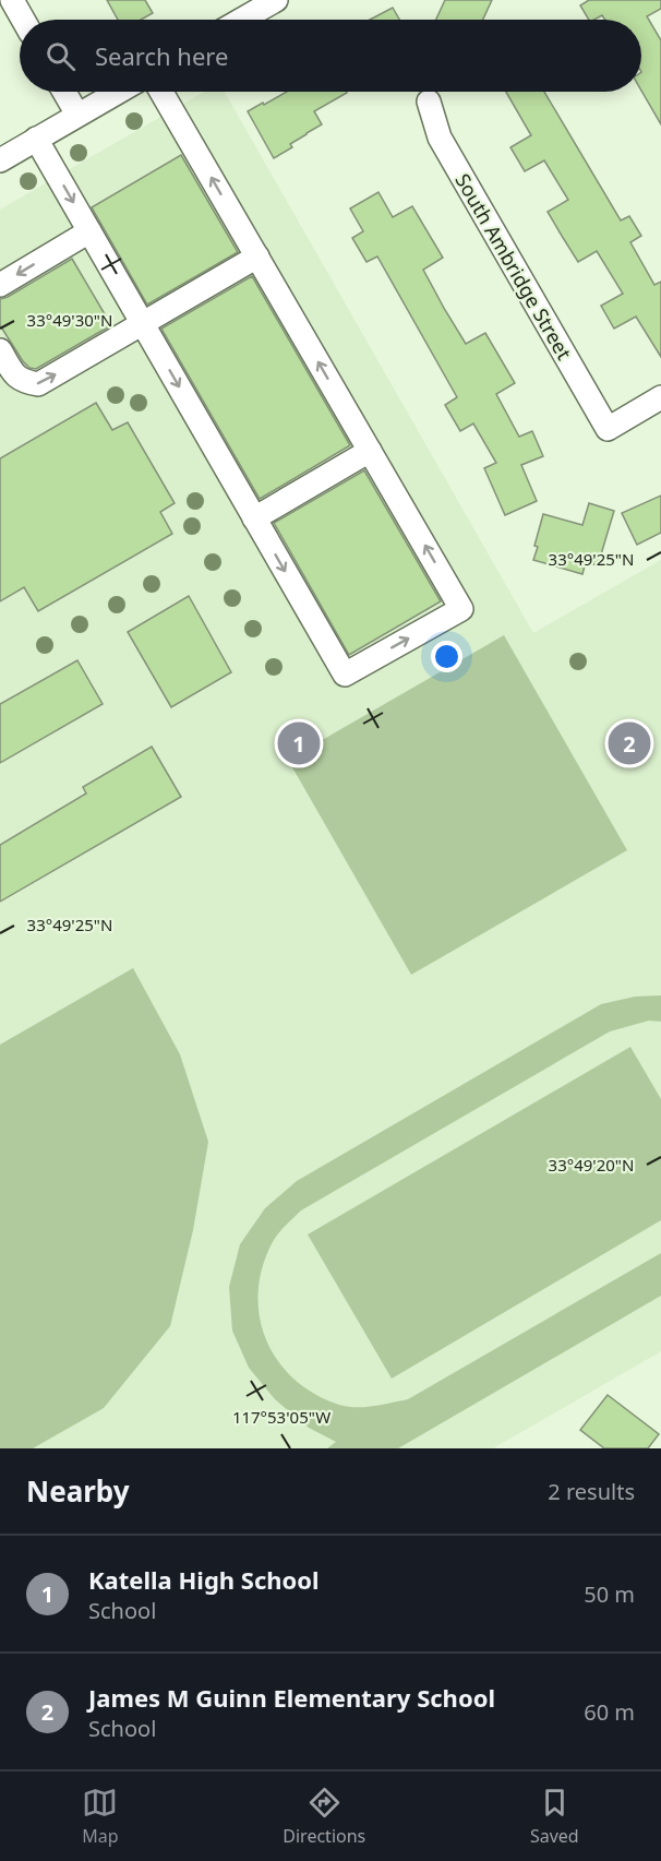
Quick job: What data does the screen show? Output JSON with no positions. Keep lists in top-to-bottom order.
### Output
{
  "streets": {
    "street": ["South Ambridge Street"]
  },
  "page": {
    "search": "Search here",
    "pins": ["1", "2"],
    "heading": ["Nearby", "2 results"],
    "list": [
      {
        "mark": "1",
        "name": "Katella High School",
        "note": "School",
        "value": "50 m"
      },
      {
        "mark": "2",
        "name": "James M Guinn Elementary School",
        "note": "School",
        "value": "60 m"
      }
    ],
    "nav": ["Map", "Directions", "Saved"]
  },
  "coordinates": [
    "33°49'30\"N",
    "33°49'25\"N",
    "33°49'20\"N",
    "117°53'05\"W"
  ]
}
